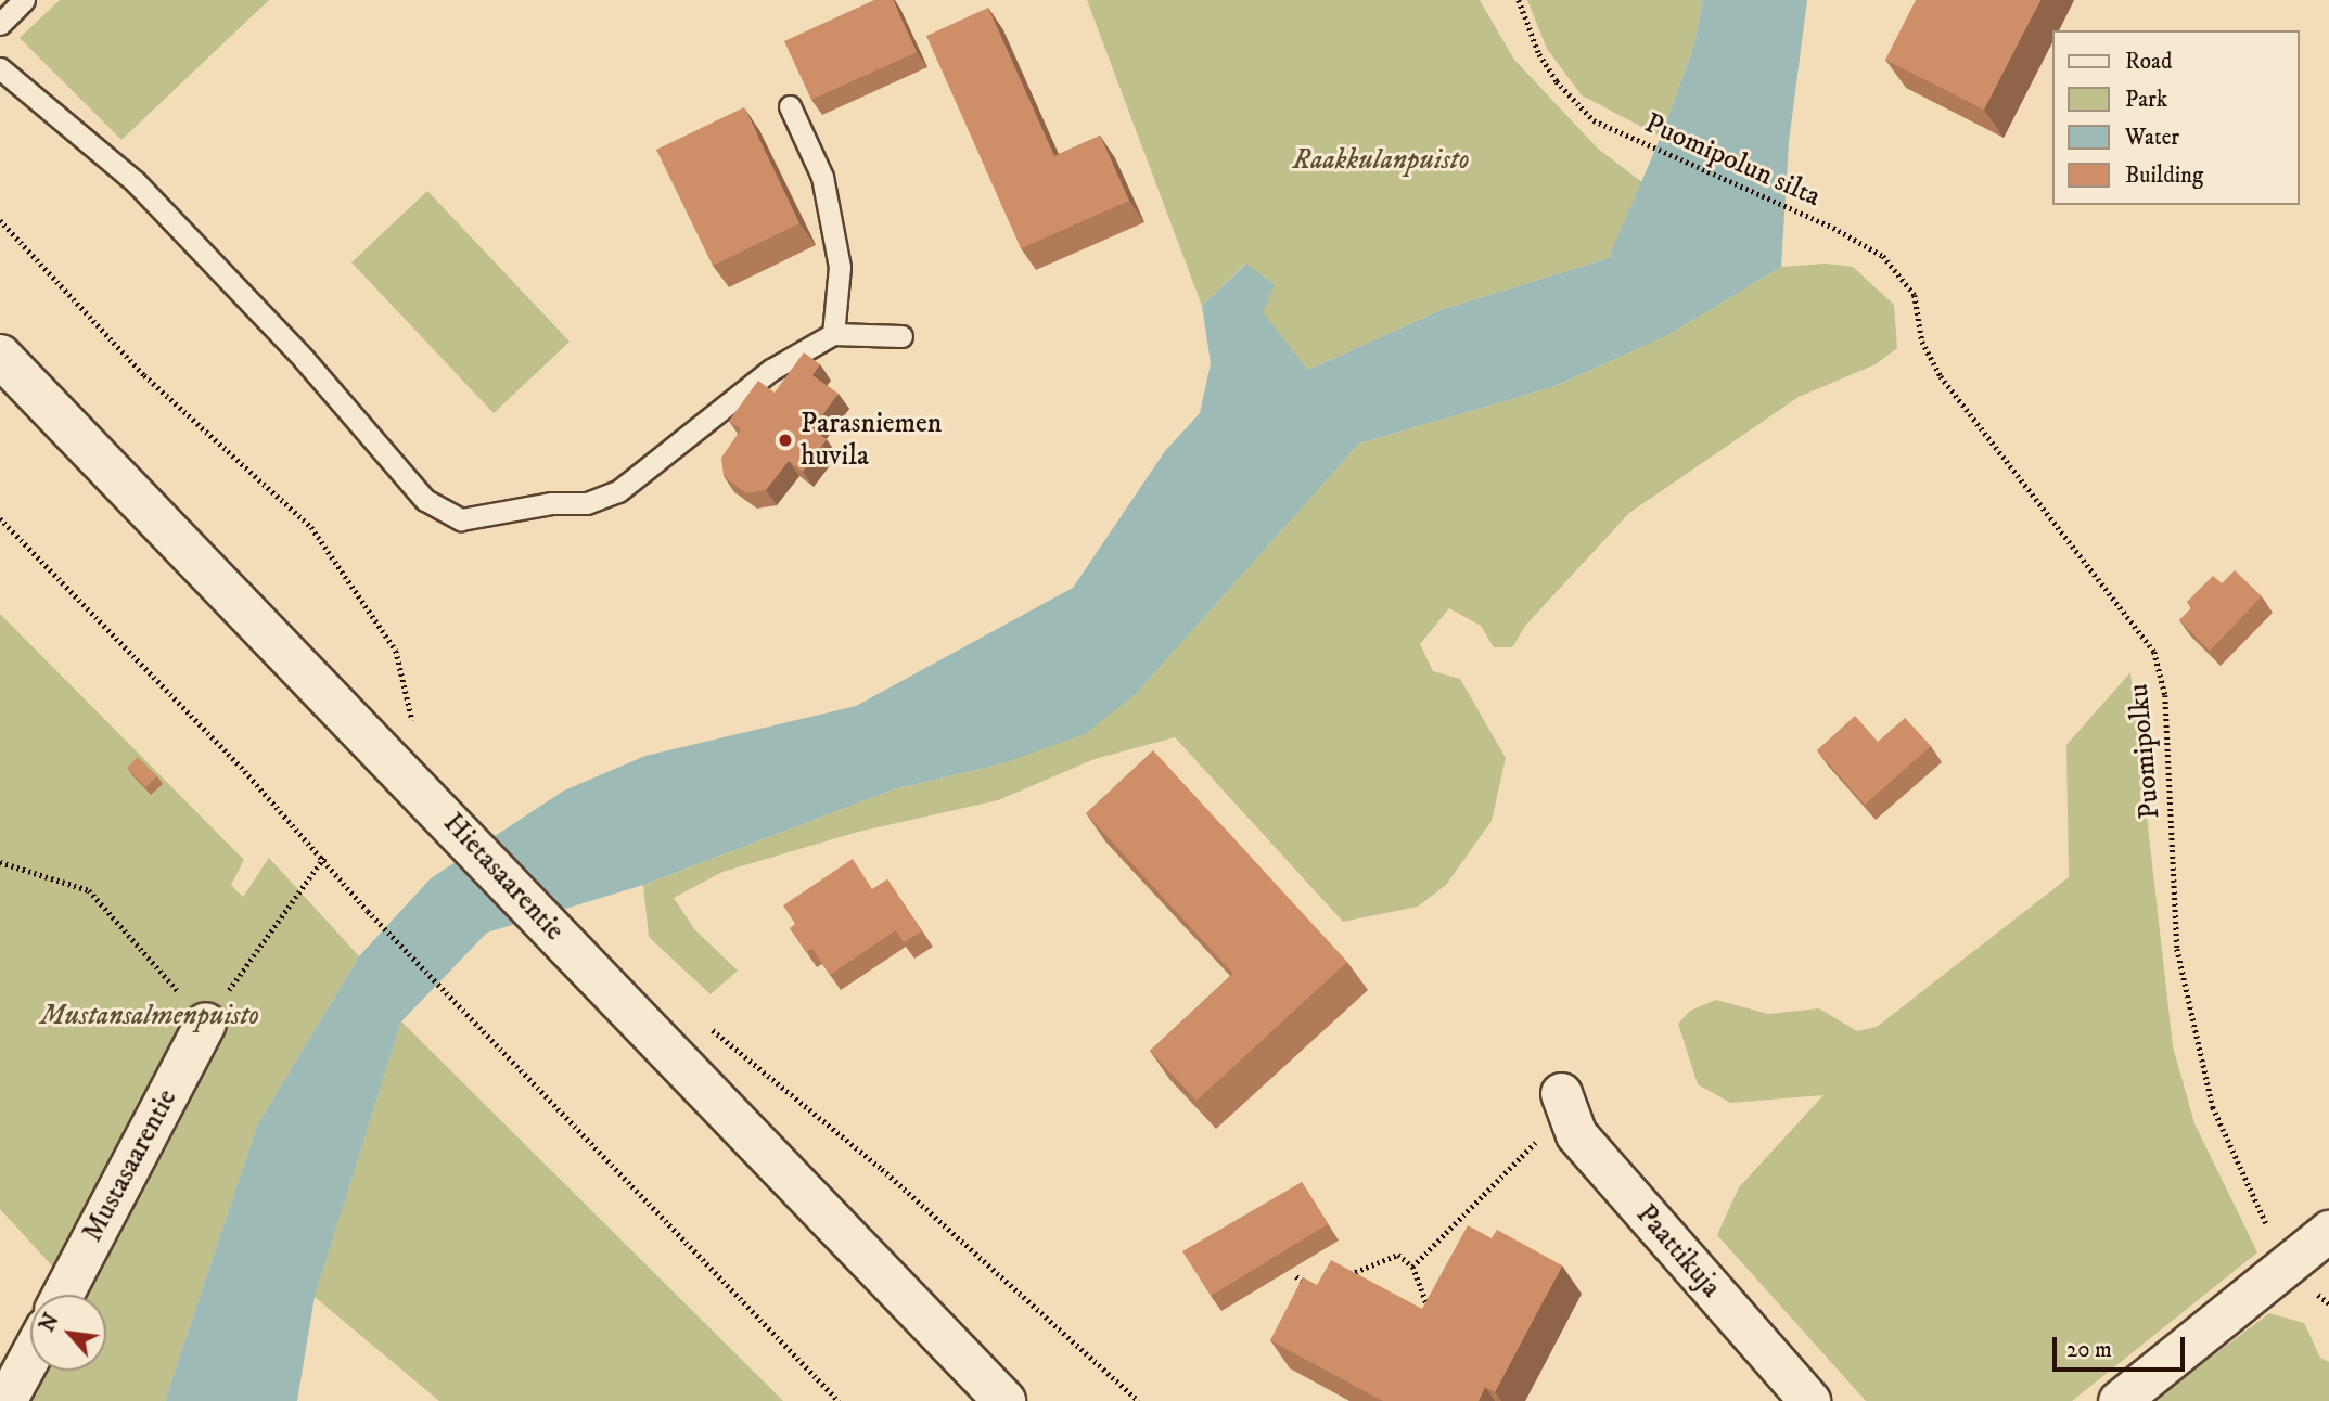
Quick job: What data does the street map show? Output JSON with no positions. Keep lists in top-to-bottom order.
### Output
{
  "streets": {
    "street": ["Hietasaarentie", "Mustasaarentie", "Paattikuja"],
    "path": ["Puomipolun silta", "Puomipolku"]
  },
  "crossings": [
    ["Puomipolun silta", "Puomipolku"]
  ],
  "parks": ["Raakkulanpuisto", "Mustansalmenpuisto"],
  "places": ["Parasniemen huvila"],
  "legend": [
    "Road",
    "Park",
    "Water",
    "Building"
  ],
  "scale_bar": "20 m",
  "north": "top left"
}
